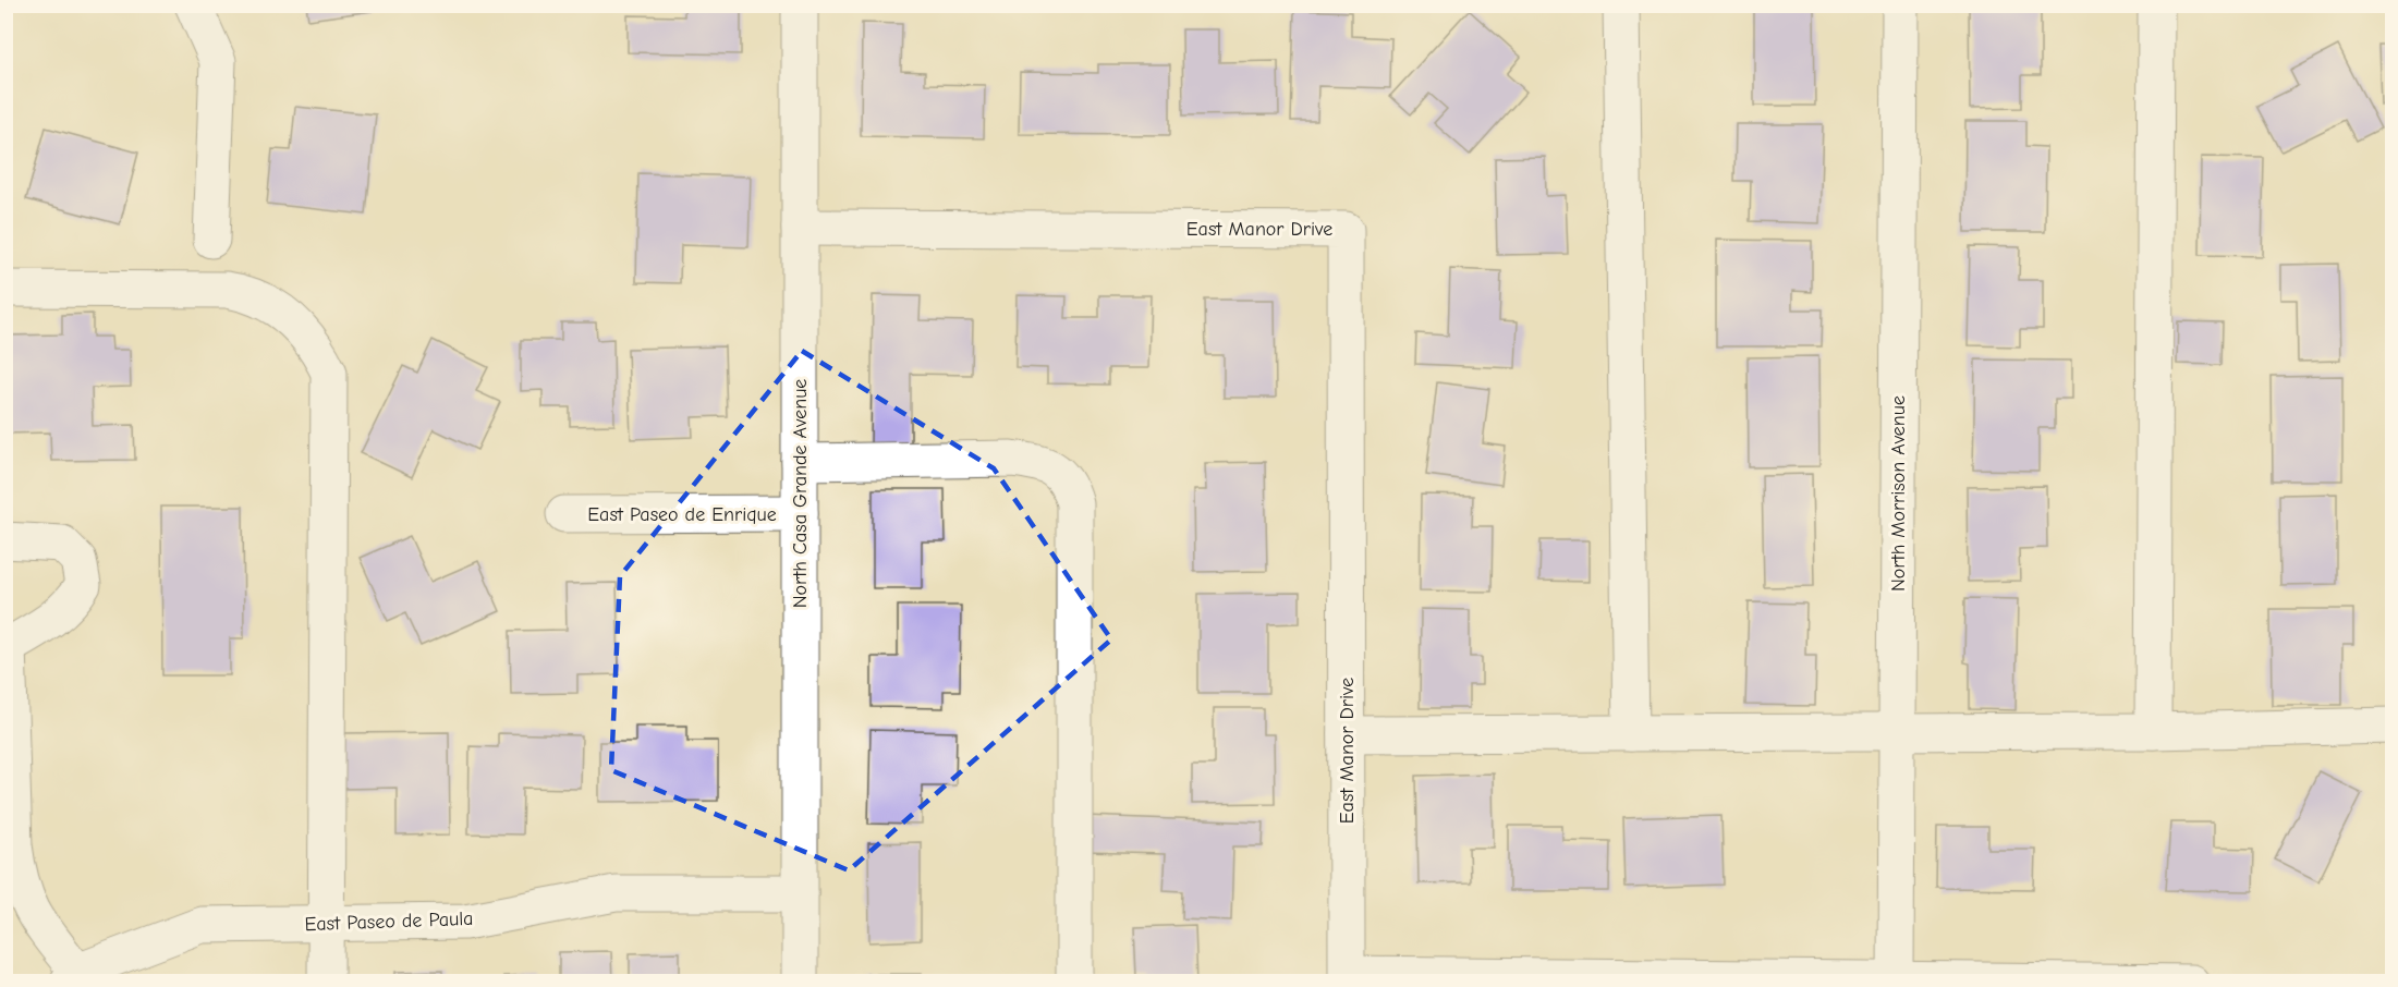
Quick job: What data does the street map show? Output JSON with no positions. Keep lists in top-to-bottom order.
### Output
{
  "streets": {
    "street": [
      "East Manor Drive",
      "North Casa Grande Avenue",
      "North Morrison Avenue",
      "East Paseo de Enrique",
      "East Paseo de Paula"
    ]
  },
  "crossings": [
    ["East Manor Drive", "North Casa Grande Avenue"],
    ["East Manor Drive", "North Morrison Avenue"],
    ["North Casa Grande Avenue", "East Paseo de Enrique"],
    ["North Casa Grande Avenue", "East Paseo de Paula"]
  ]
}
